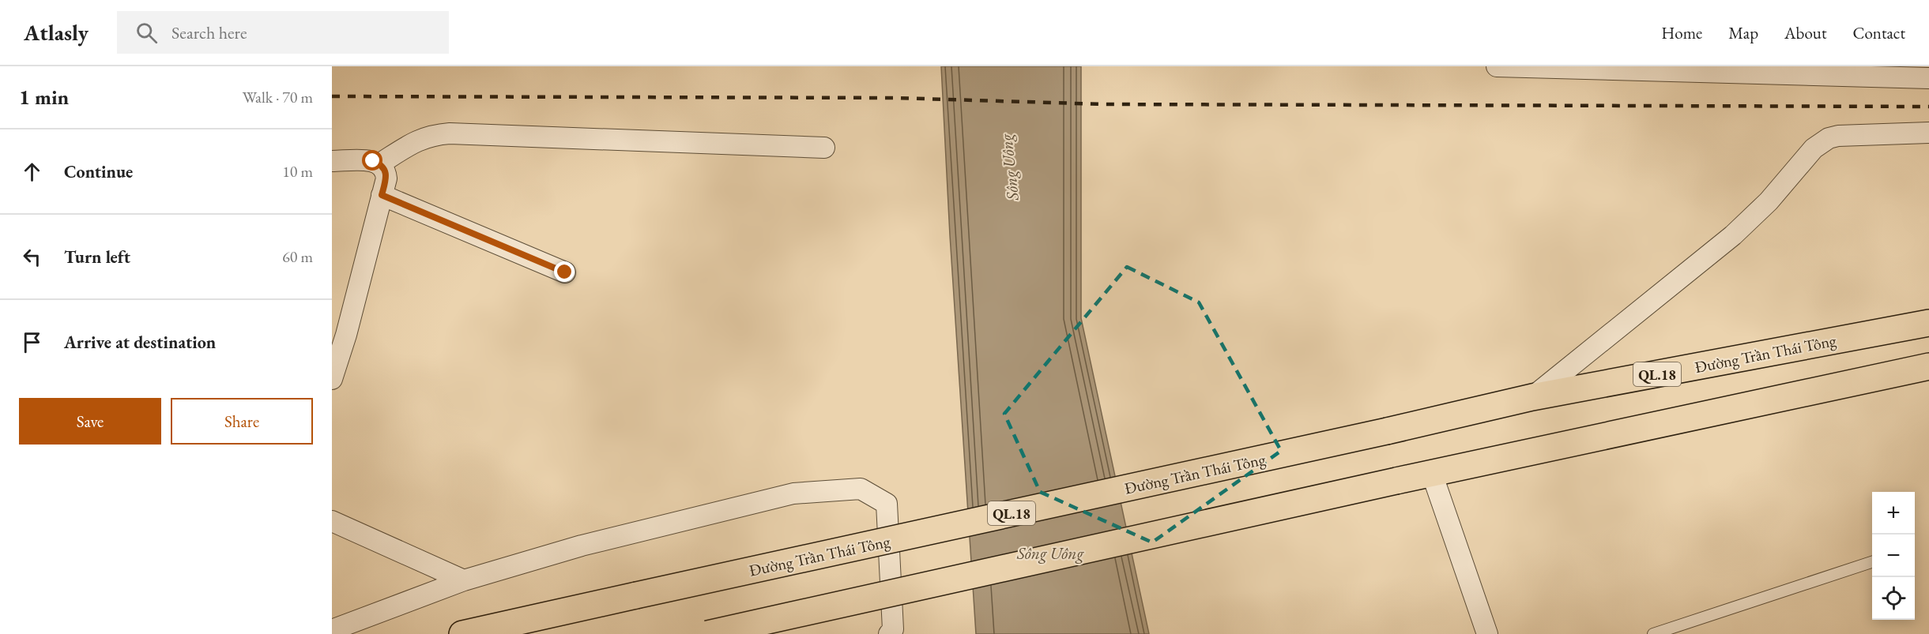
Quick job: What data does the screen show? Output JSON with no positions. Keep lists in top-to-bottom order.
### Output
{
  "streets": {
    "highway": ["Đường Trần Thái Tông", "QL.18"]
  },
  "water": ["Sông Uông"],
  "page": {
    "header": "Atlasly",
    "search": "Search here",
    "nav": [
      "Home",
      "Map",
      "About",
      "Contact"
    ],
    "heading": ["1 min", "Walk · 70 m"],
    "list": [
      ["Continue", "10 m"],
      ["Turn left", "60 m"],
      "Arrive at destination"
    ],
    "buttons": ["Save", "Share"],
    "map_buttons": ["+", "−"]
  }
}
